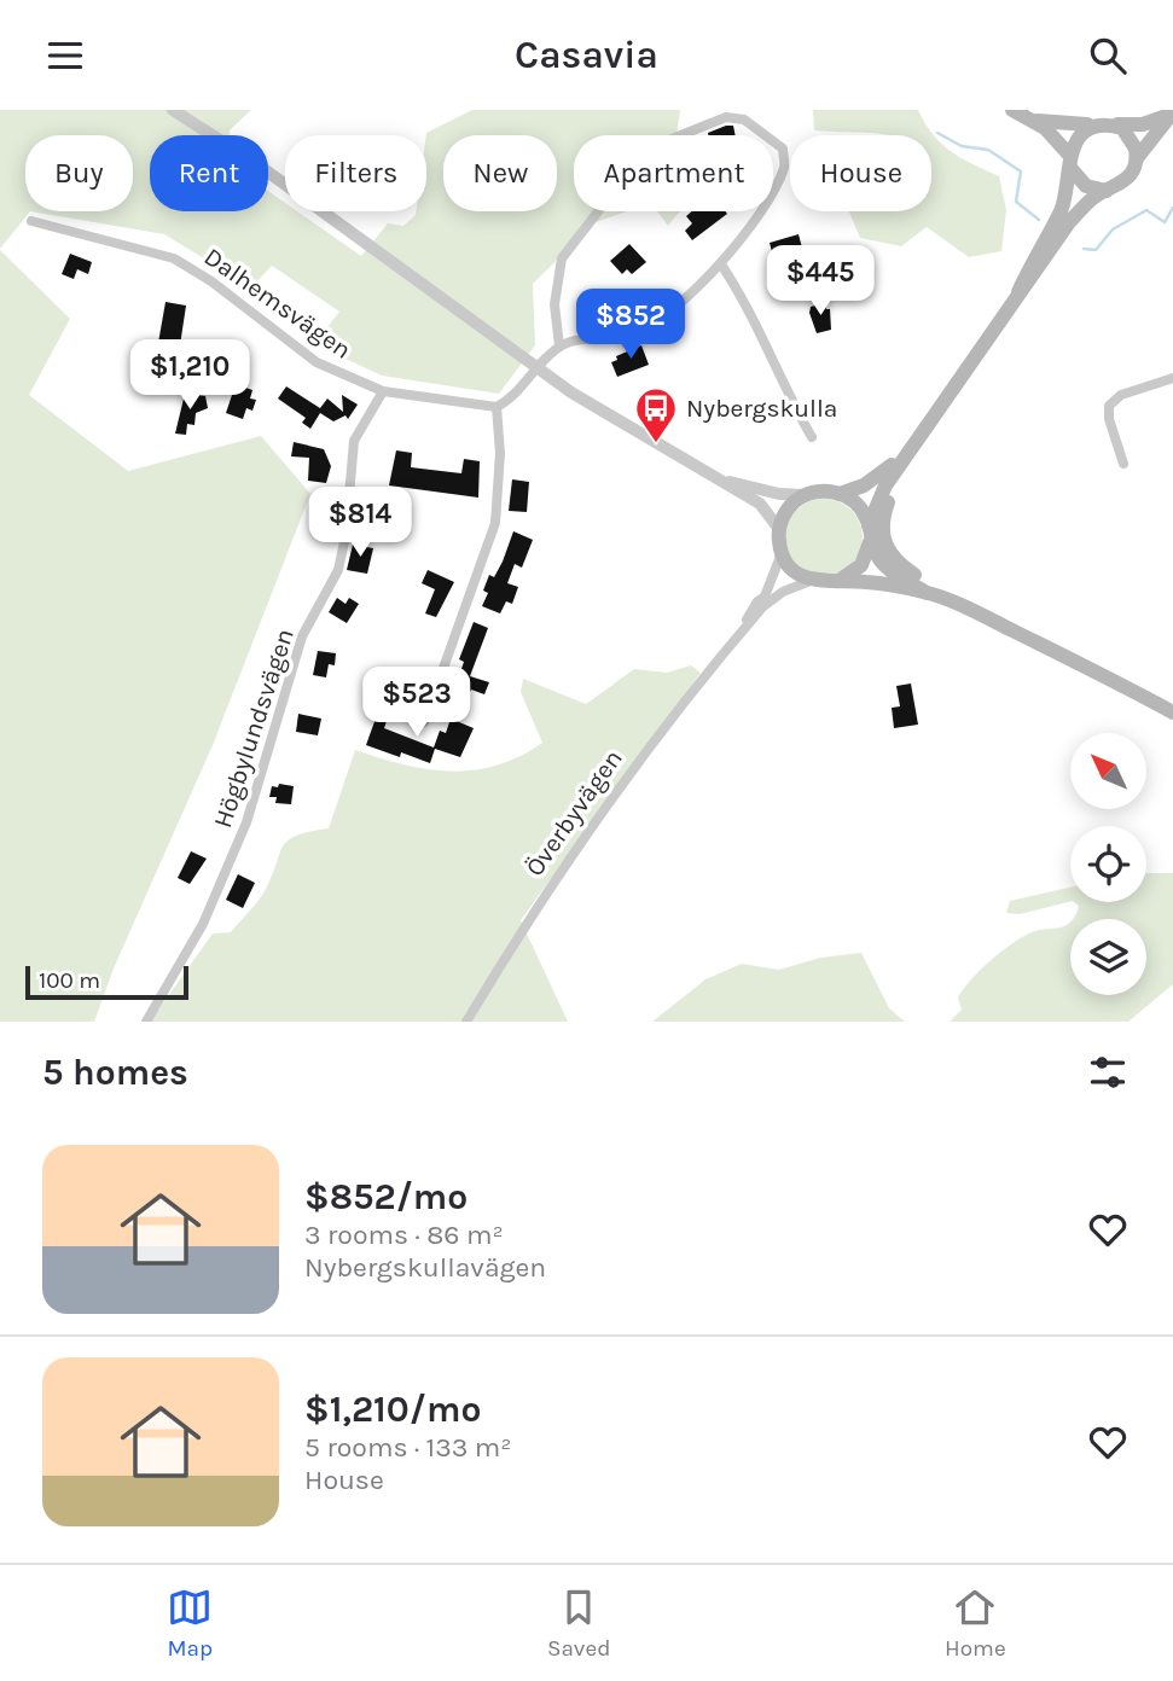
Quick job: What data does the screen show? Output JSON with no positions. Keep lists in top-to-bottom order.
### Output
{
  "streets": {
    "street": ["Dalhemsvägen", "Högbylundsvägen", "Överbyvägen"]
  },
  "crossings": [
    ["Dalhemsvägen", "Högbylundsvägen"]
  ],
  "places": {
    "bus stop": ["Nybergskulla"]
  },
  "scale_bar": "100 m",
  "north": "top left",
  "page": {
    "header": "Casavia",
    "chip": [
      "Buy",
      "Rent",
      "Filters",
      "New",
      "Apartment",
      "House"
    ],
    "price": [
      "$445",
      "$852",
      "$1,210",
      "$814",
      "$523"
    ],
    "scale": "100 m",
    "heading": "5 homes",
    "list": [
      {
        "name": "$852/mo",
        "note": "3 rooms · 86 m² · Nybergskullavägen"
      },
      {
        "name": "$1,210/mo",
        "note": "5 rooms · 133 m² · House"
      }
    ],
    "tabs": ["Map", "Saved", "Home"]
  }
}
